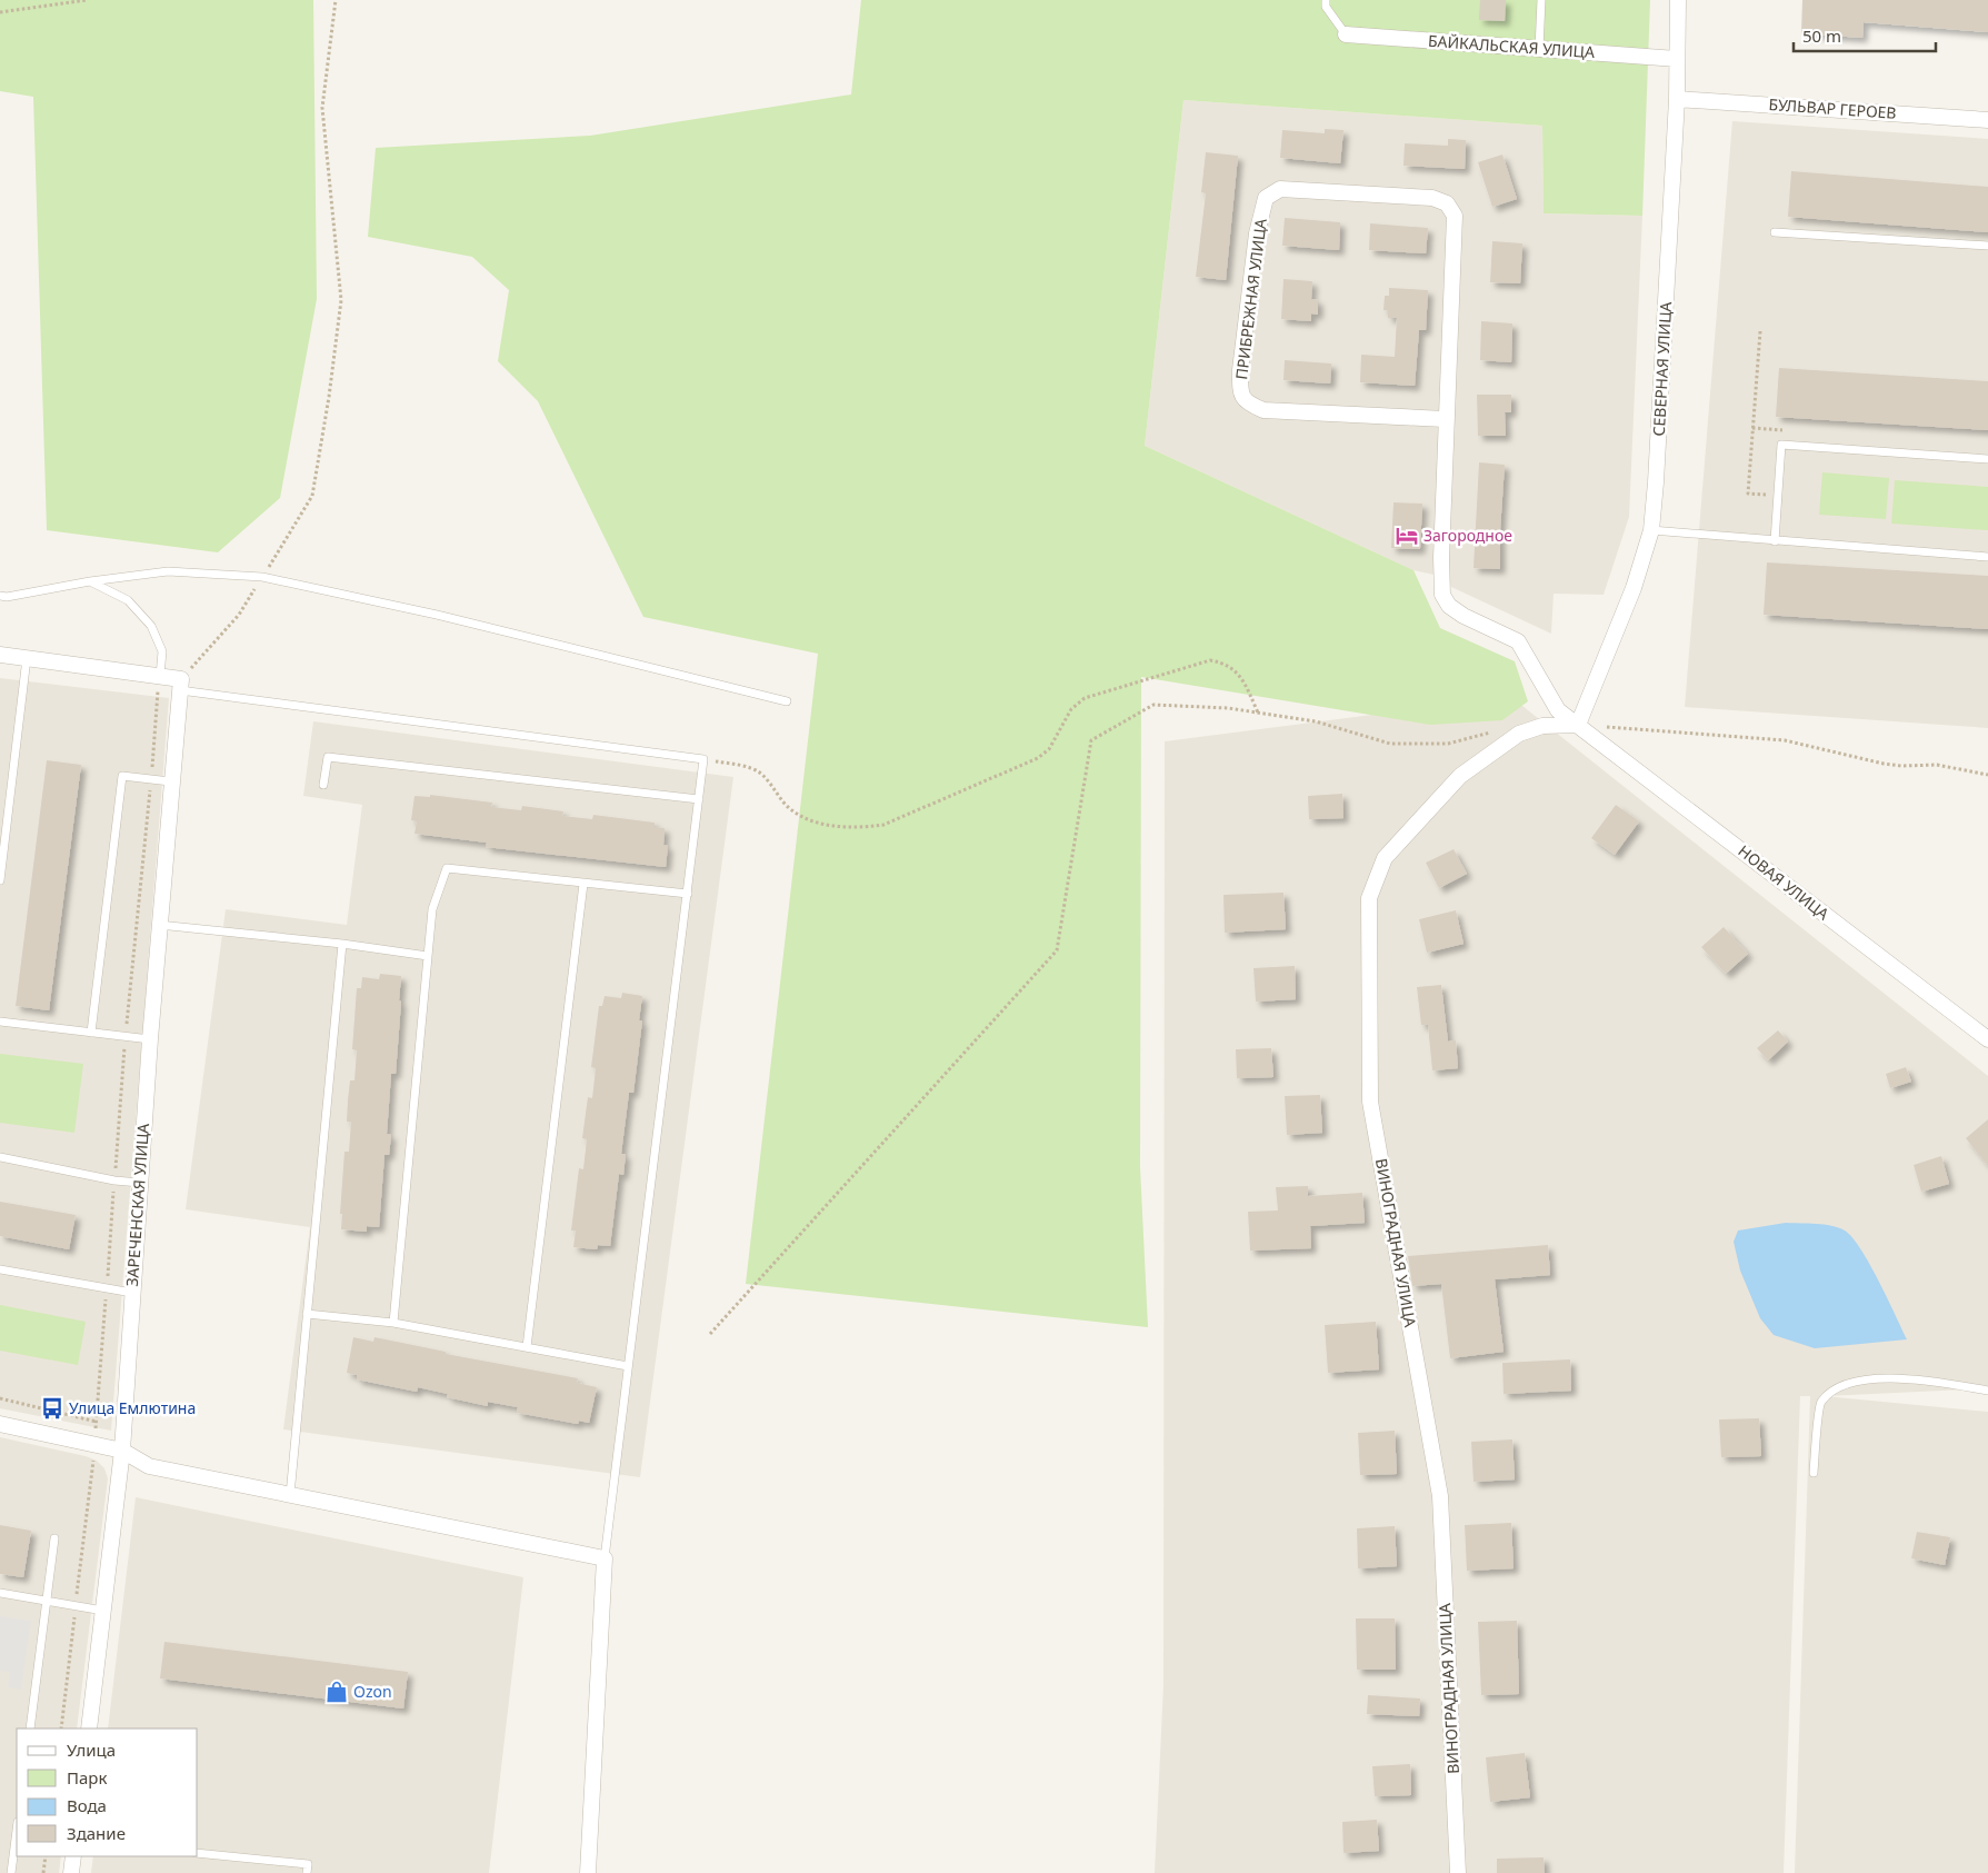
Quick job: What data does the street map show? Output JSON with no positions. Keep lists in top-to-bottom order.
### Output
{
  "streets": {
    "street": [
      "БАЙКАЛЬСКАЯ УЛИЦА",
      "БУЛЬВАР ГЕРОЕВ",
      "ПРИБРЕЖНАЯ УЛИЦА",
      "СЕВЕРНАЯ УЛИЦА",
      "НОВАЯ УЛИЦА",
      "ЗАРЕЧЕНСКАЯ УЛИЦА",
      "ВИНОГРАДНАЯ УЛИЦА"
    ]
  },
  "crossings": [
    ["БАЙКАЛЬСКАЯ УЛИЦА", "СЕВЕРНАЯ УЛИЦА"],
    ["БУЛЬВАР ГЕРОЕВ", "СЕВЕРНАЯ УЛИЦА"],
    ["ПРИБРЕЖНАЯ УЛИЦА", "СЕВЕРНАЯ УЛИЦА"],
    ["ПРИБРЕЖНАЯ УЛИЦА", "НОВАЯ УЛИЦА"],
    ["ПРИБРЕЖНАЯ УЛИЦА", "ВИНОГРАДНАЯ УЛИЦА"],
    ["СЕВЕРНАЯ УЛИЦА", "НОВАЯ УЛИЦА"],
    ["СЕВЕРНАЯ УЛИЦА", "ВИНОГРАДНАЯ УЛИЦА"],
    ["НОВАЯ УЛИЦА", "ВИНОГРАДНАЯ УЛИЦА"]
  ],
  "places": {
    "hotel": ["Загородное"],
    "bus stop": ["Улица Емлютина"],
    "shop": ["Ozon"]
  },
  "legend": [
    "Улица",
    "Парк",
    "Вода",
    "Здание"
  ],
  "scale_bar": "50 m"
}
